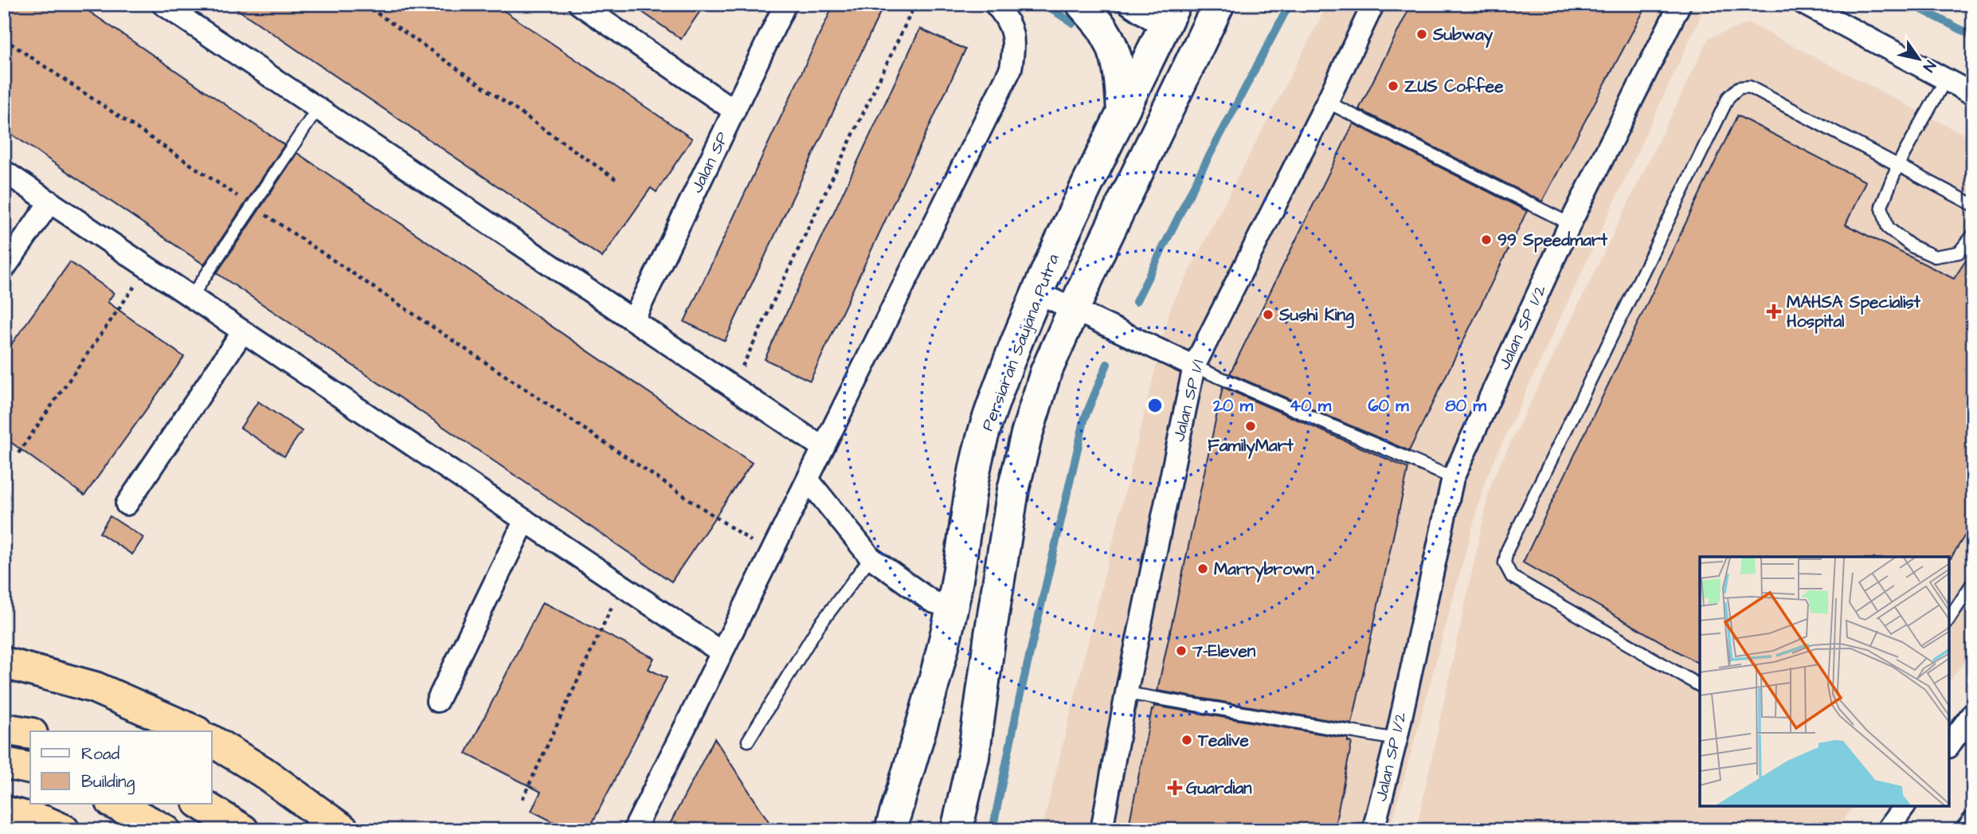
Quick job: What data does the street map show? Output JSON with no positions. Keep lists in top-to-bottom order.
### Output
{
  "streets": {
    "main road": ["Persiaran Saujana Putra"],
    "street": ["Jalan SP", "Jalan SP 1/2", "Jalan SP 1/1"]
  },
  "places": {
    "other": [
      "Subway",
      "ZUS Coffee",
      "99 Speedmart",
      "Sushi King",
      "FamilyMart",
      "Marrybrown",
      "7-Eleven",
      "Tealive"
    ],
    "health": ["MAHSA Specialist Hospital", "Guardian"]
  },
  "legend": ["Road", "Building"],
  "north": "bottom right",
  "rings": [
    "20 m",
    "40 m",
    "60 m",
    "80 m"
  ]
}
